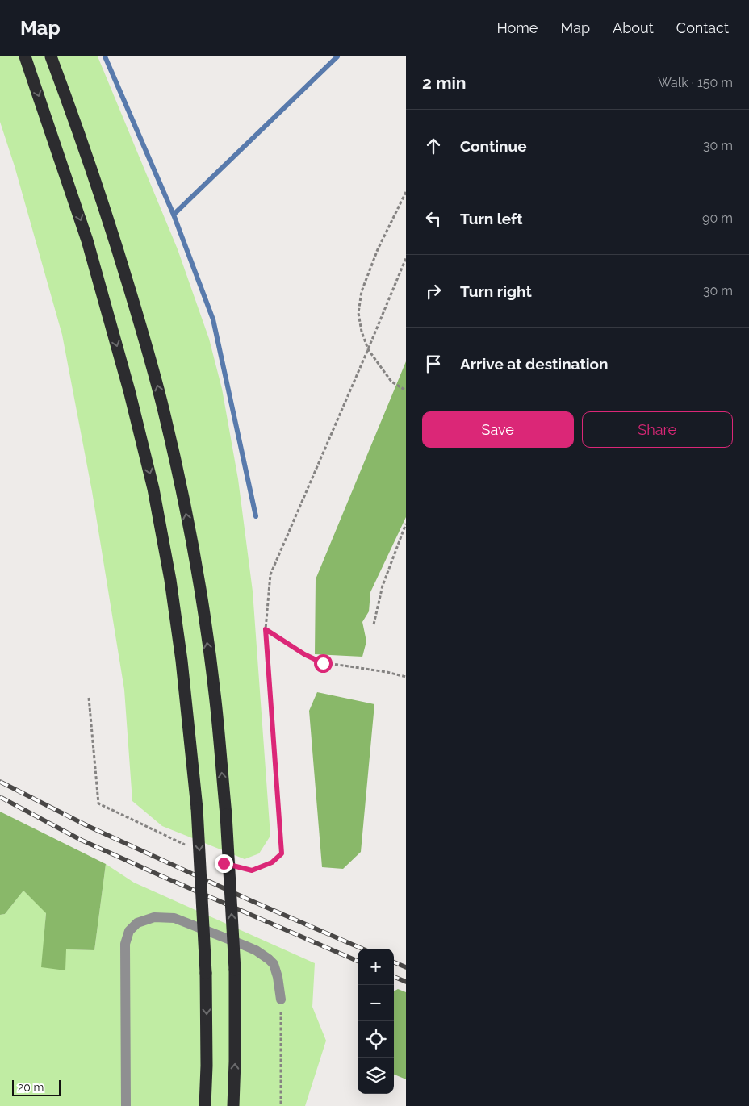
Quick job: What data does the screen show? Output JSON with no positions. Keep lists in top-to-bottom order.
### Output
{
  "scale_bar": "20 m",
  "page": {
    "header": "Map",
    "nav": [
      "Home",
      "Map",
      "About",
      "Contact"
    ],
    "heading": ["2 min", "Walk · 150 m"],
    "list": [
      ["Continue", "30 m"],
      ["Turn left", "90 m"],
      ["Turn right", "30 m"],
      "Arrive at destination"
    ],
    "buttons": ["Save", "Share"],
    "map_buttons": ["+", "−"],
    "scale": "20 m"
  }
}
